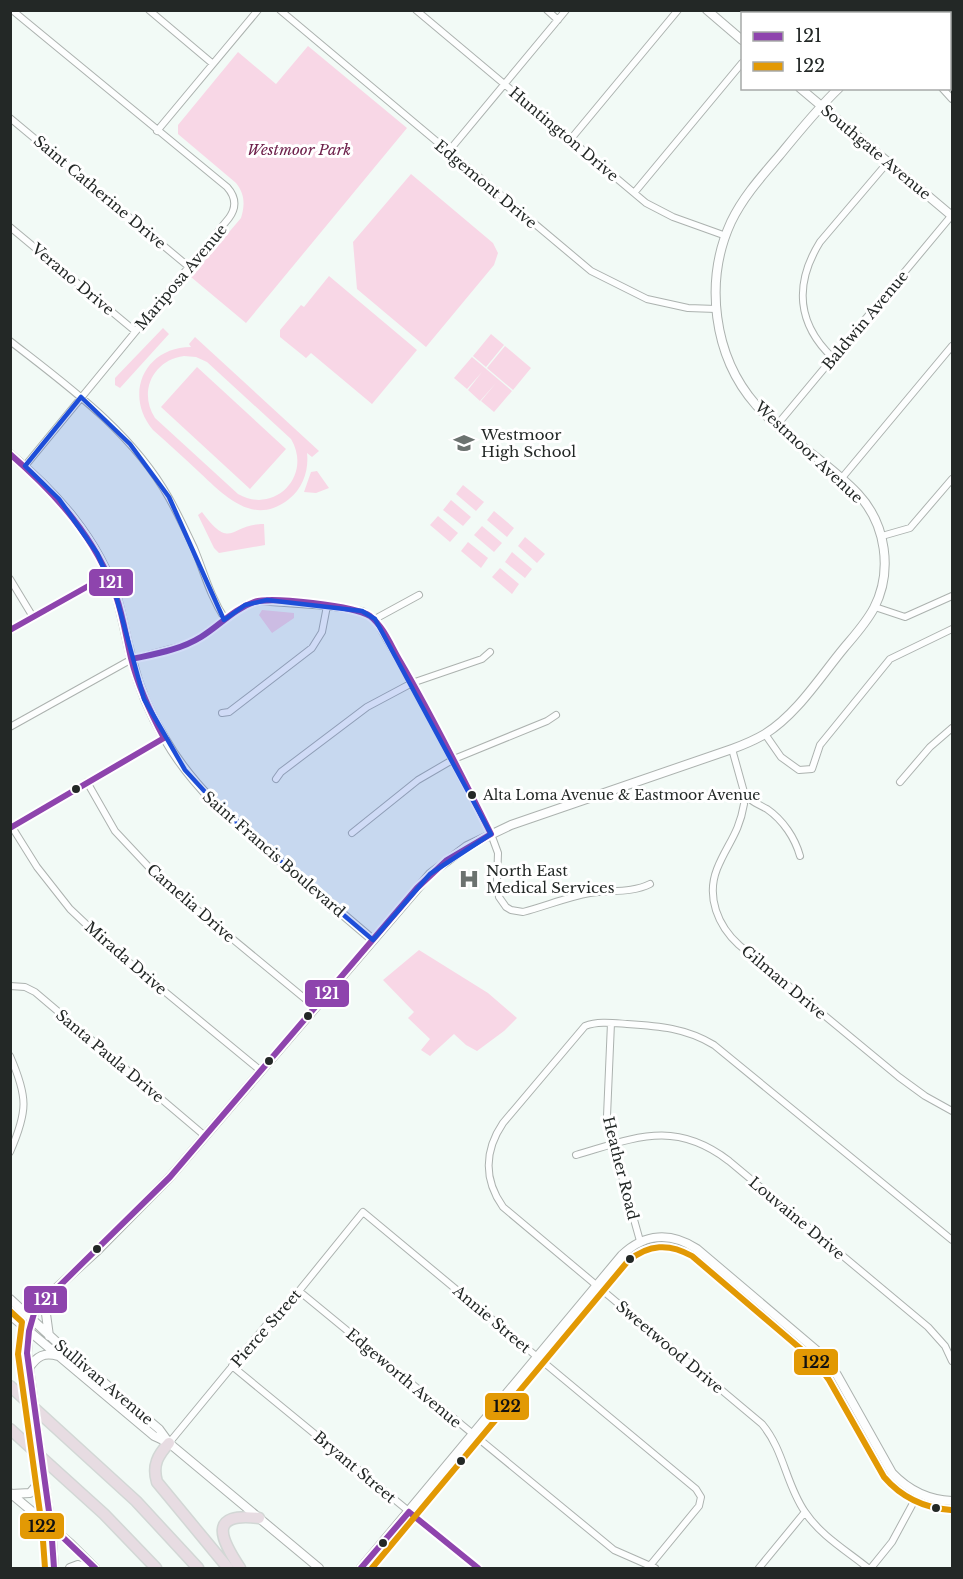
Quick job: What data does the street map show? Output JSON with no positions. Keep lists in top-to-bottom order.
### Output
{
  "streets": {
    "street": [
      "Huntington Drive",
      "Southgate Avenue",
      "Edgemont Drive",
      "Saint Catherine Drive",
      "Mariposa Avenue",
      "Verano Drive",
      "Baldwin Avenue",
      "Westmoor Avenue",
      "Saint Francis Boulevard",
      "Camelia Drive",
      "Mirada Drive",
      "Gilman Drive",
      "Santa Paula Drive",
      "Heather Road",
      "Louvaine Drive",
      "Annie Street",
      "Pierce Street",
      "Sweetwood Drive",
      "Edgeworth Avenue",
      "Sullivan Avenue",
      "Bryant Street"
    ]
  },
  "crossings": [
    ["Huntington Drive", "Westmoor Avenue"],
    ["Southgate Avenue", "Baldwin Avenue"],
    ["Southgate Avenue", "Westmoor Avenue"],
    ["Edgemont Drive", "Westmoor Avenue"],
    ["Saint Catherine Drive", "Mariposa Avenue"],
    ["Mariposa Avenue", "Verano Drive"],
    ["Mariposa Avenue", "Saint Francis Boulevard"],
    ["Baldwin Avenue", "Westmoor Avenue"],
    ["Heather Road", "Louvaine Drive"],
    ["Heather Road", "Sweetwood Drive"],
    ["Annie Street", "Pierce Street"],
    ["Annie Street", "Edgeworth Avenue"],
    ["Pierce Street", "Edgeworth Avenue"],
    ["Pierce Street", "Sullivan Avenue"],
    ["Pierce Street", "Bryant Street"]
  ],
  "parks": ["Westmoor Park"],
  "places": {
    "school or university": ["Westmoor High School"],
    "other": ["Alta Loma Avenue & Eastmoor Avenue"],
    "hospital": ["North East Medical Services"]
  },
  "lines": ["transit line 121", "transit line 122"],
  "legend": ["121", "122"]
}
